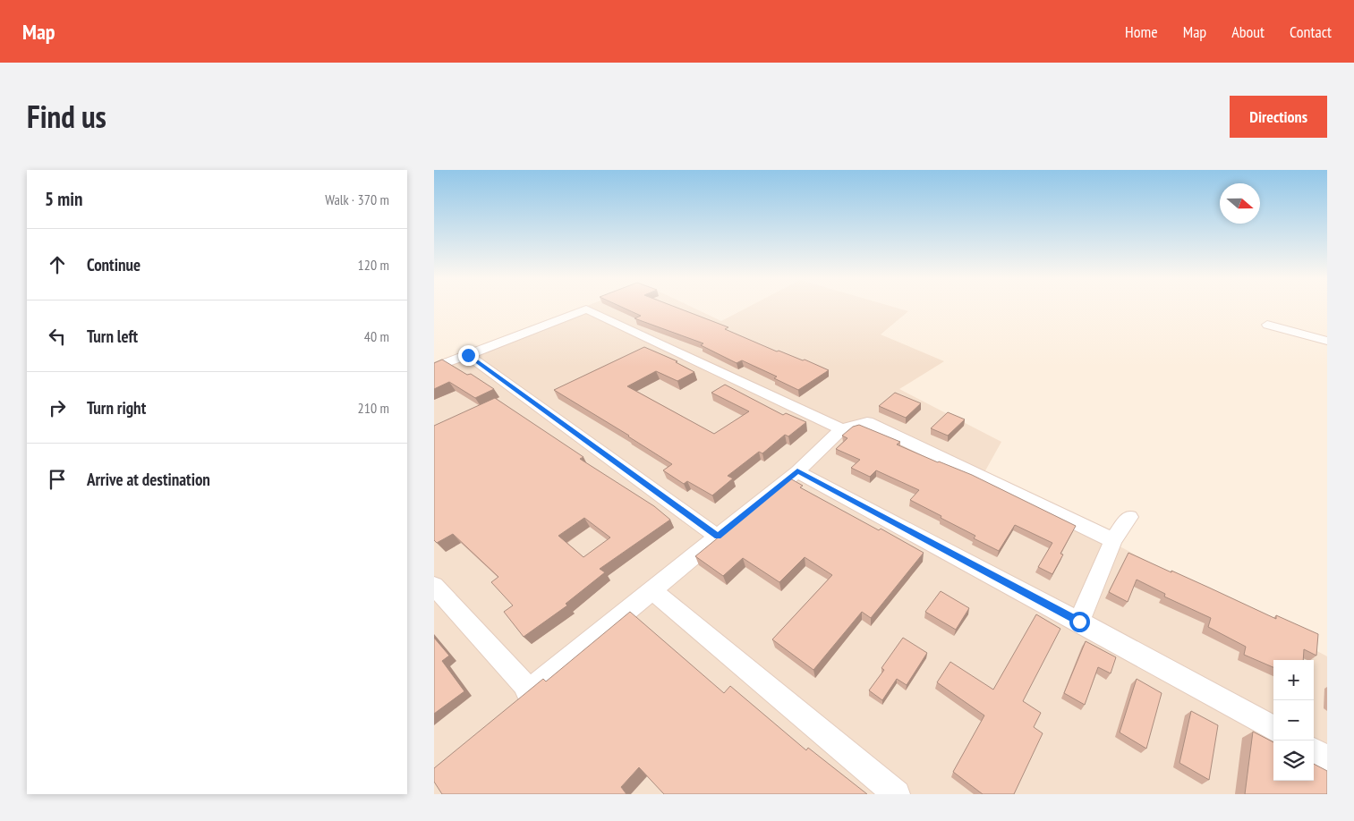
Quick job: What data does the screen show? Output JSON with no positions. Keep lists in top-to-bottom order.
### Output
{
  "north": "right",
  "page": {
    "header": "Map",
    "nav": [
      "Home",
      "Map",
      "About",
      "Contact"
    ],
    "title": "Find us",
    "buttons": "Directions",
    "heading": ["5 min", "Walk · 370 m"],
    "list": [
      ["Continue", "120 m"],
      ["Turn left", "40 m"],
      ["Turn right", "210 m"],
      "Arrive at destination"
    ],
    "map_buttons": ["+", "−"]
  }
}
